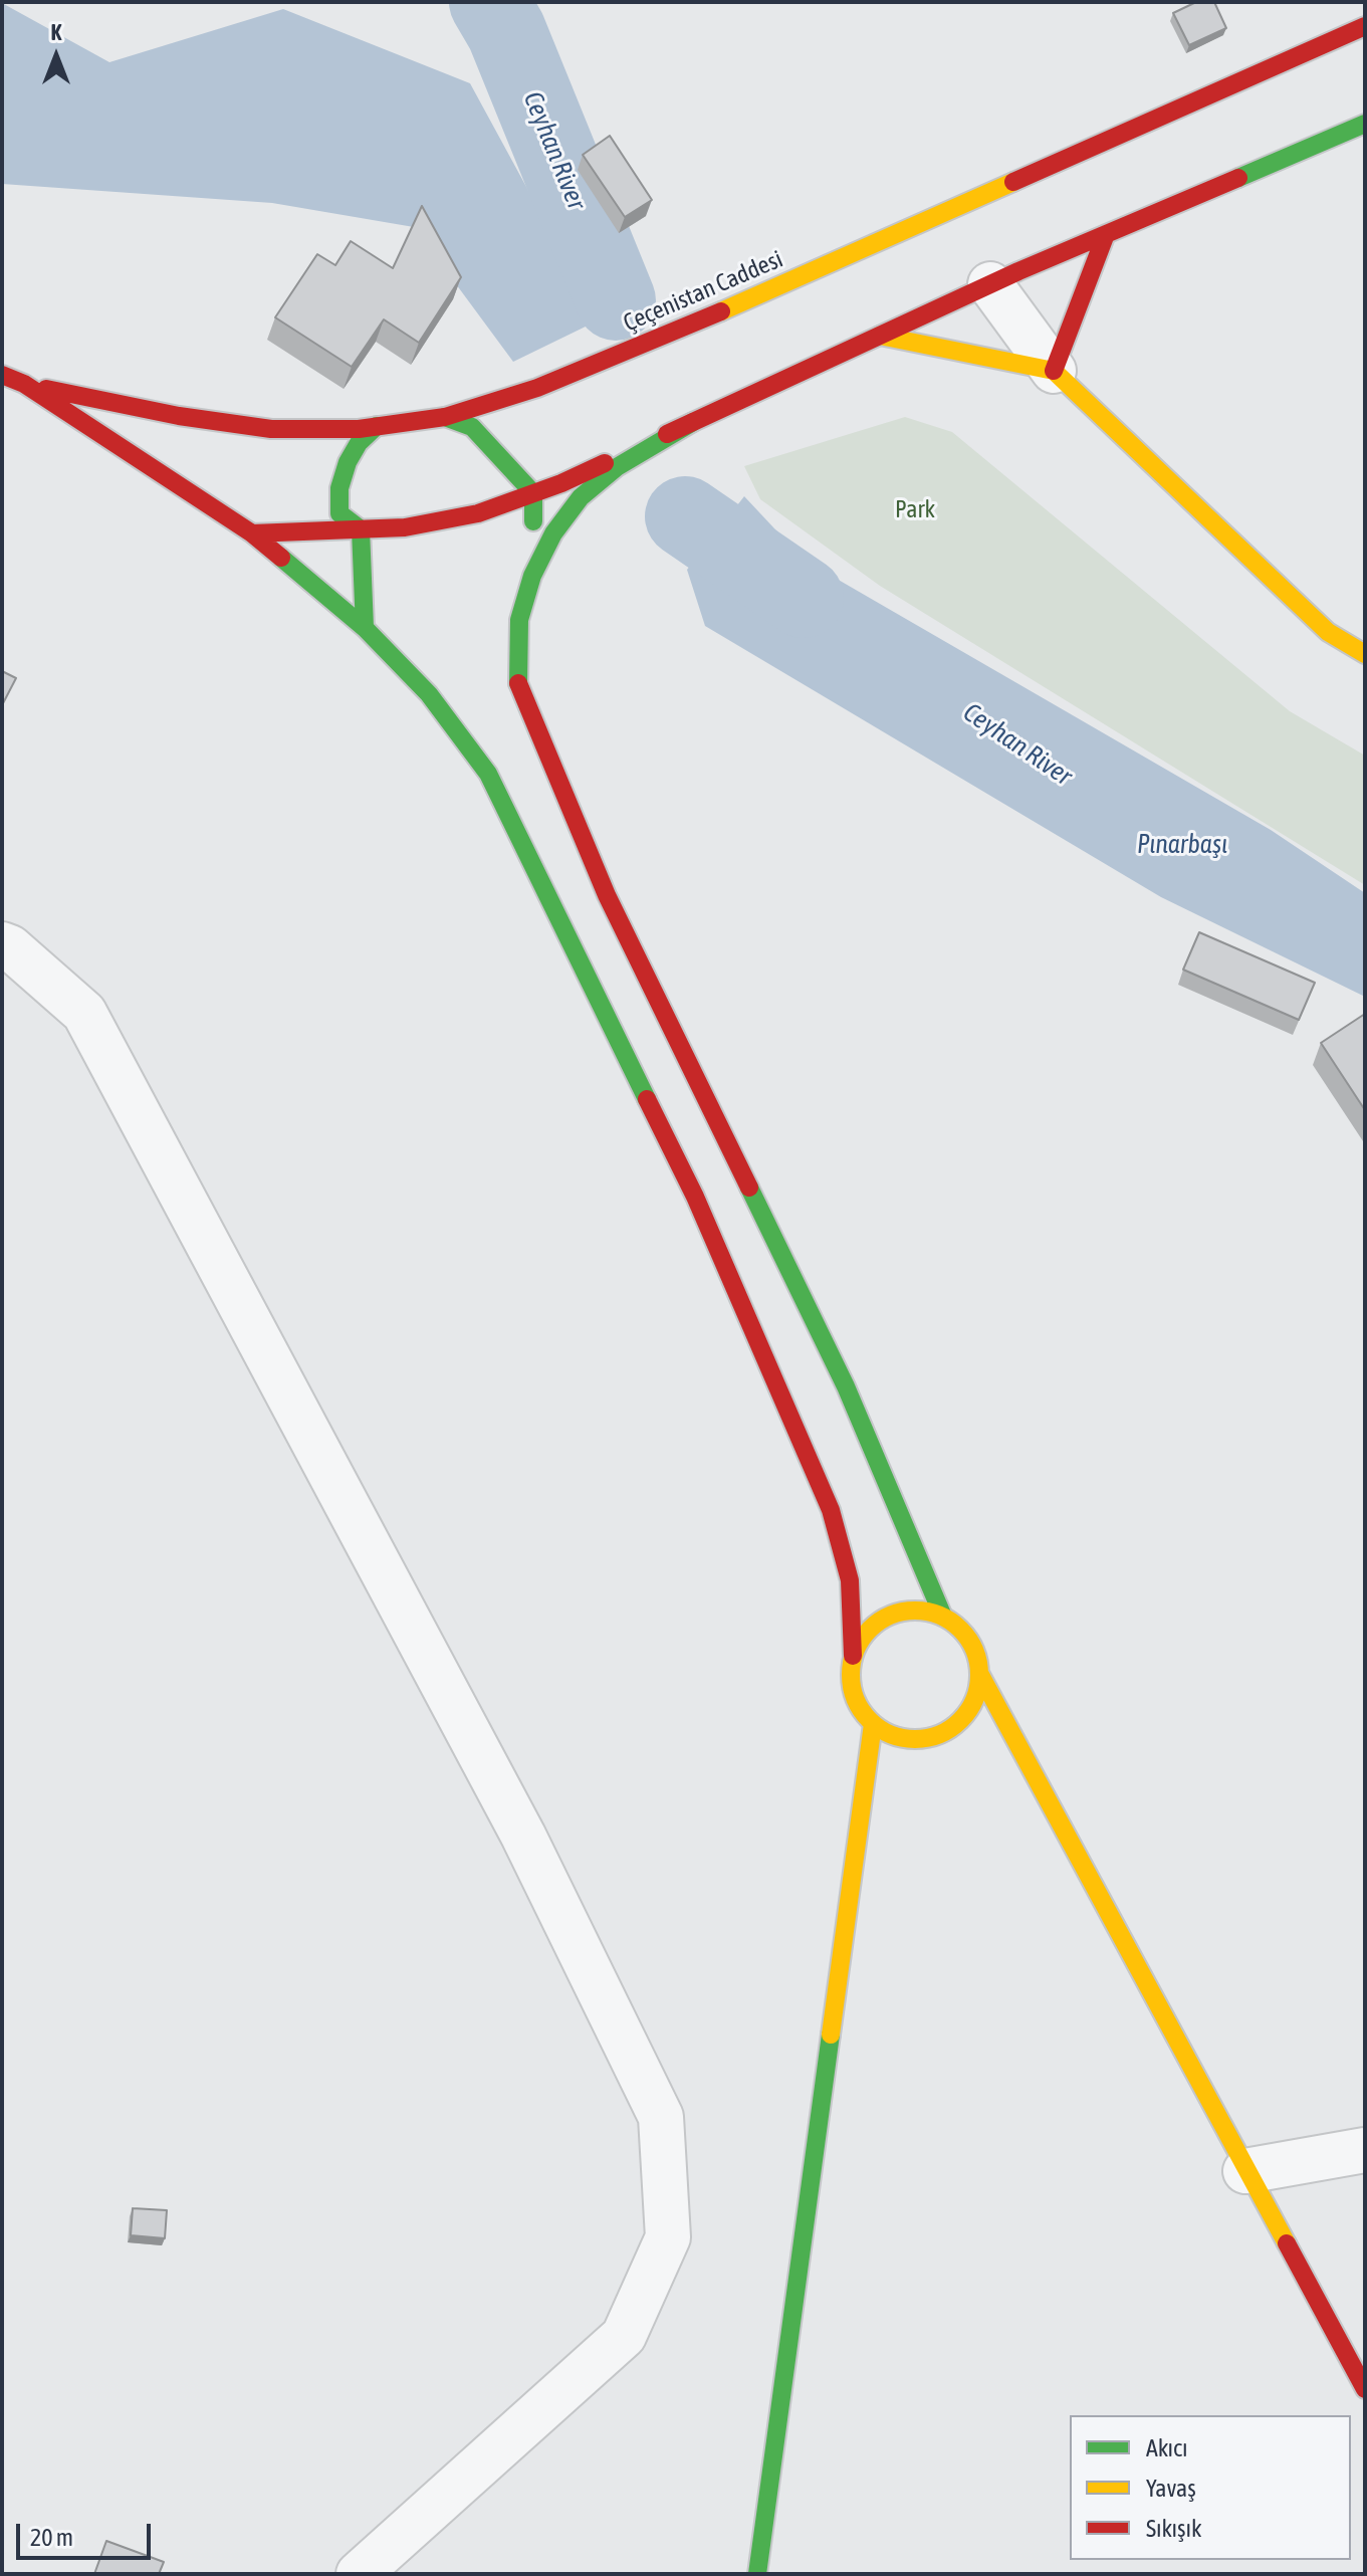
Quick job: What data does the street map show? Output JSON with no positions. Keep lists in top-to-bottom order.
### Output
{
  "streets": {
    "street": ["Çeçenistan Caddesi"]
  },
  "water": ["Ceyhan River", "Pınarbaşı"],
  "parks": ["Park"],
  "legend": ["Akıcı", "Yavaş", "Sıkışık"],
  "scale_bar": "20 m",
  "north": "top"
}
